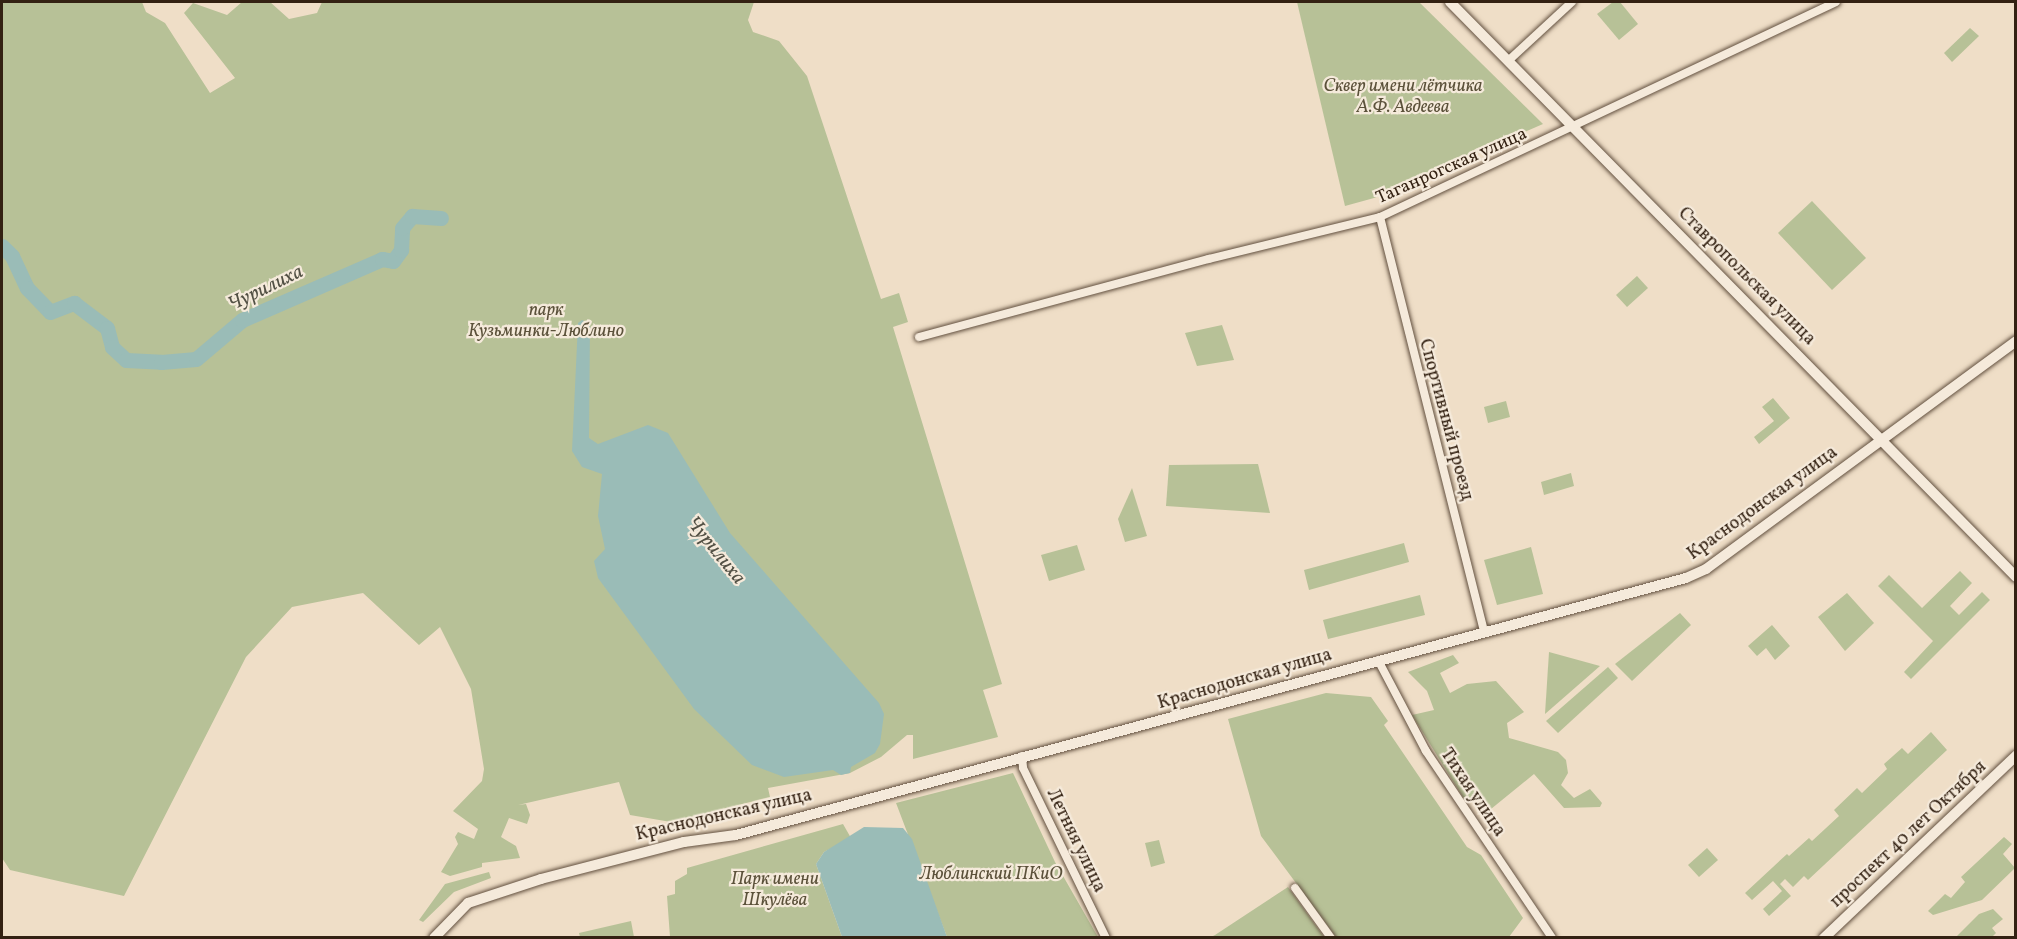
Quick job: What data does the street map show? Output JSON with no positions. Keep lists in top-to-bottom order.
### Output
{
  "streets": {
    "main road": ["Ставропольская улица", "Краснодонская улица", "проспект 40 лет Октября"],
    "street": [
      "Таганрогская улица",
      "Спортивный проезд",
      "Тихая улица",
      "Летняя улица"
    ]
  },
  "crossings": [
    ["Таганрогская улица", "Ставропольская улица"],
    ["Таганрогская улица", "Спортивный проезд"],
    ["Ставропольская улица", "Краснодонская улица"],
    ["Спортивный проезд", "Краснодонская улица"],
    ["Краснодонская улица", "Тихая улица"],
    ["Краснодонская улица", "Летняя улица"]
  ],
  "water": ["Чурилиха"],
  "parks": [
    "Сквер имени лётчика А.Ф. Авдеева",
    "парк Кузьминки-Люблино",
    "Люблинский ПКиО",
    "Парк имени Шкулёва"
  ]
}
